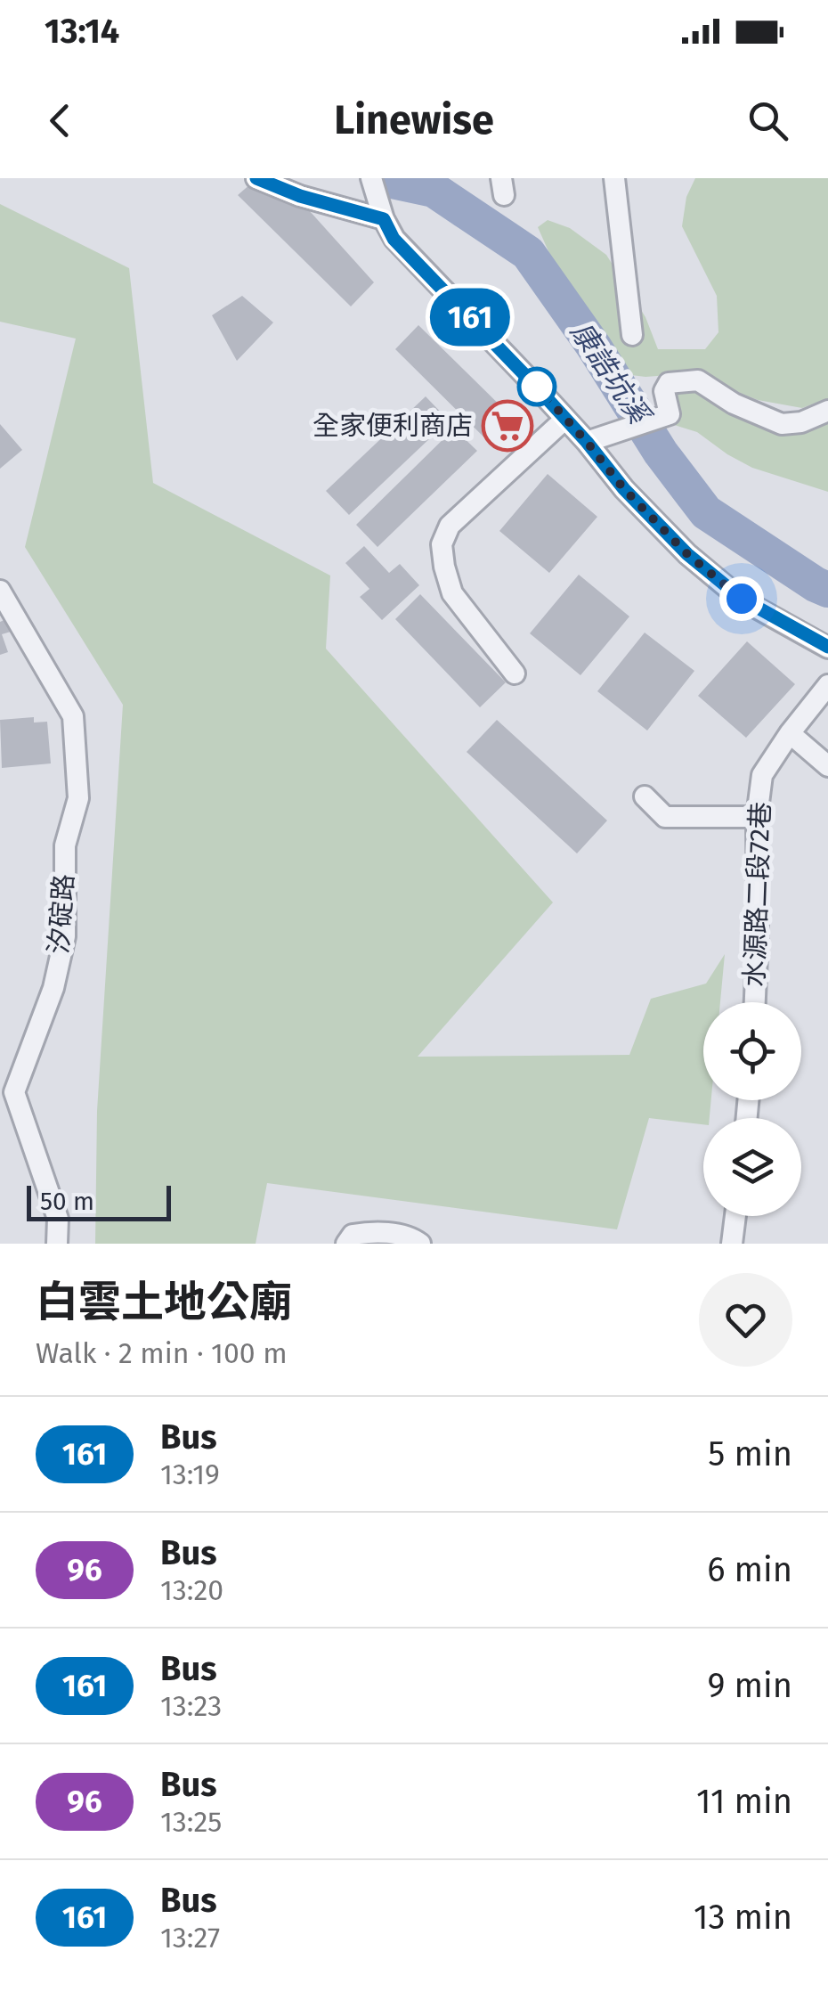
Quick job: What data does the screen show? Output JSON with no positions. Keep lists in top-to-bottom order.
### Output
{
  "streets": {
    "street": ["水源路二段72巷", "汐碇路"]
  },
  "water": ["康誥坑溪"],
  "places": {
    "supermarket": ["全家便利商店"]
  },
  "lines": ["bus line 161"],
  "scale_bar": "50 m",
  "page": {
    "status": "13:14",
    "header": "Linewise",
    "on_map": "161",
    "scale": "50 m",
    "heading": ["白雲土地公廟", "Walk · 2 min · 100 m"],
    "list": [
      {
        "mark": "161",
        "name": "Bus",
        "note": "13:19",
        "value": "5 min"
      },
      {
        "mark": "96",
        "name": "Bus",
        "note": "13:20",
        "value": "6 min"
      },
      {
        "mark": "161",
        "name": "Bus",
        "note": "13:23",
        "value": "9 min"
      },
      {
        "mark": "96",
        "name": "Bus",
        "note": "13:25",
        "value": "11 min"
      },
      {
        "mark": "161",
        "name": "Bus",
        "note": "13:27",
        "value": "13 min"
      }
    ]
  }
}
